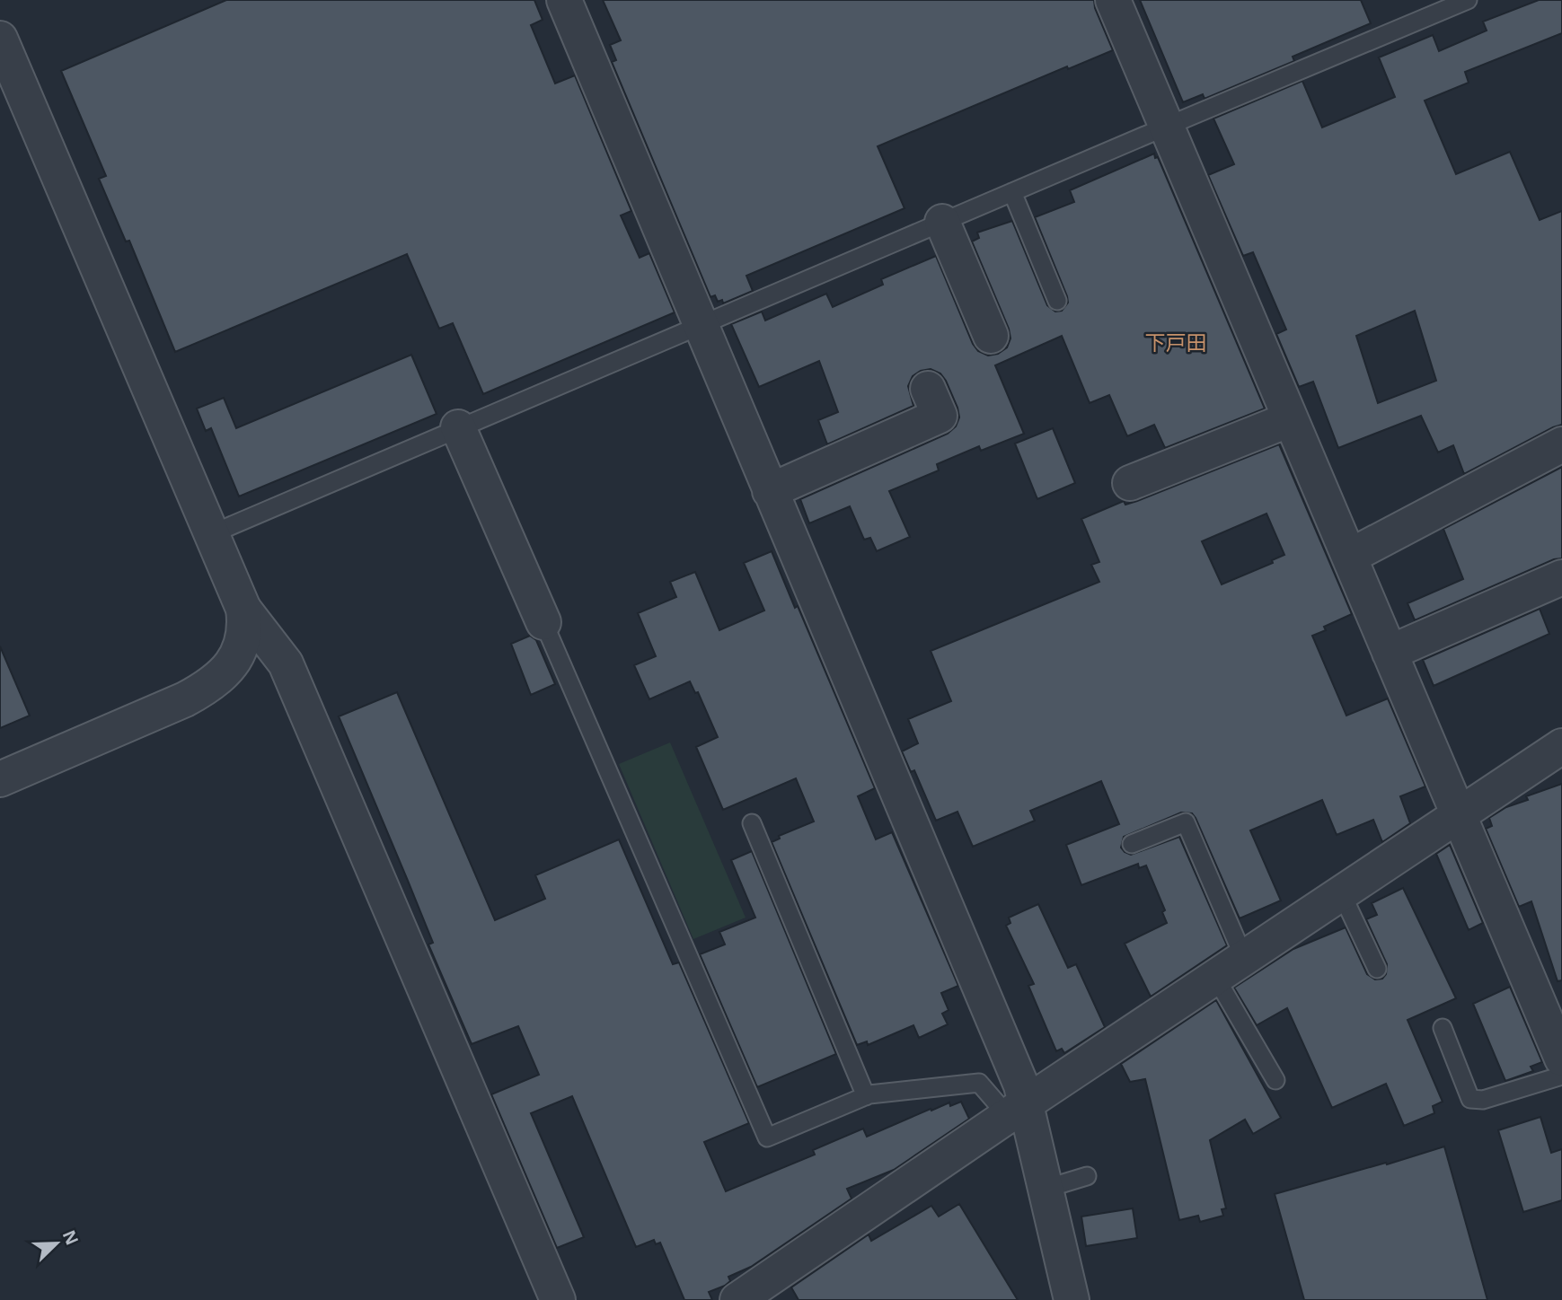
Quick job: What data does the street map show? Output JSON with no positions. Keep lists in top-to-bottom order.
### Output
{
  "districts": ["下戸田"],
  "north": "top right"
}
